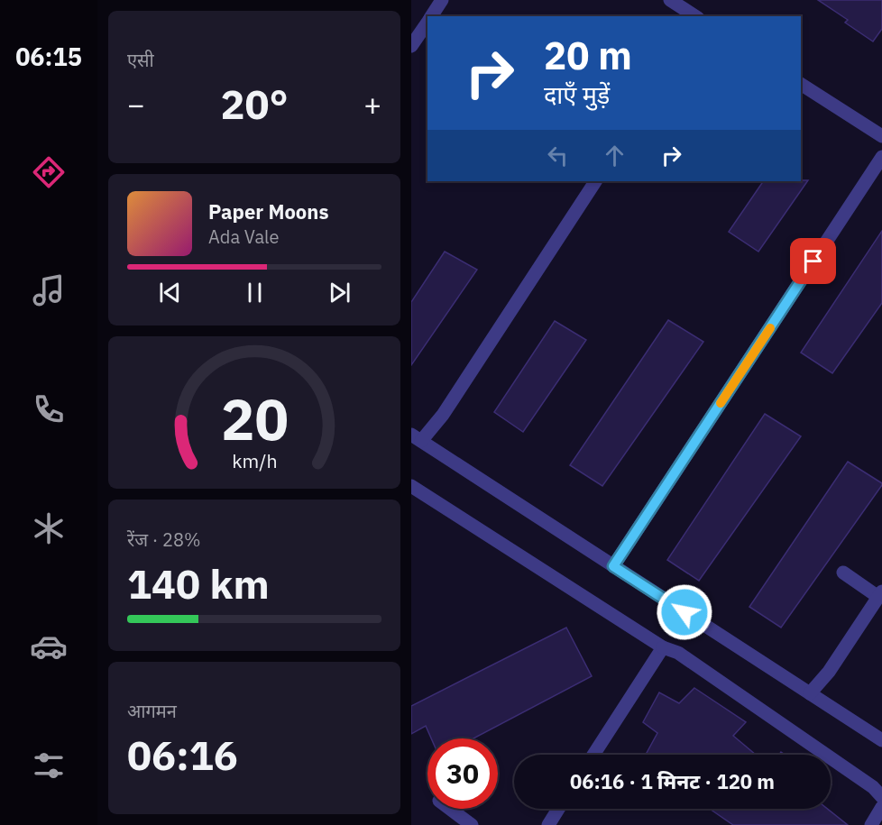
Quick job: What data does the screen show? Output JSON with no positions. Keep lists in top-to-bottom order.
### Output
{
  "page": {
    "tabs": "06:15",
    "tile": [
      "एसी",
      ["रेंज · 28%", "140 km"],
      ["आगमन", "06:16"]
    ],
    "turn": ["20 m", "दाएँ मुड़ें"],
    "heat": ["−", "20°", "+"],
    "song": ["Paper Moons", "Ada Vale"],
    "limit": "30",
    "trip": "06:16 · 1 मिनट · 120 m",
    "gauge": ["20", "km/h"]
  }
}
